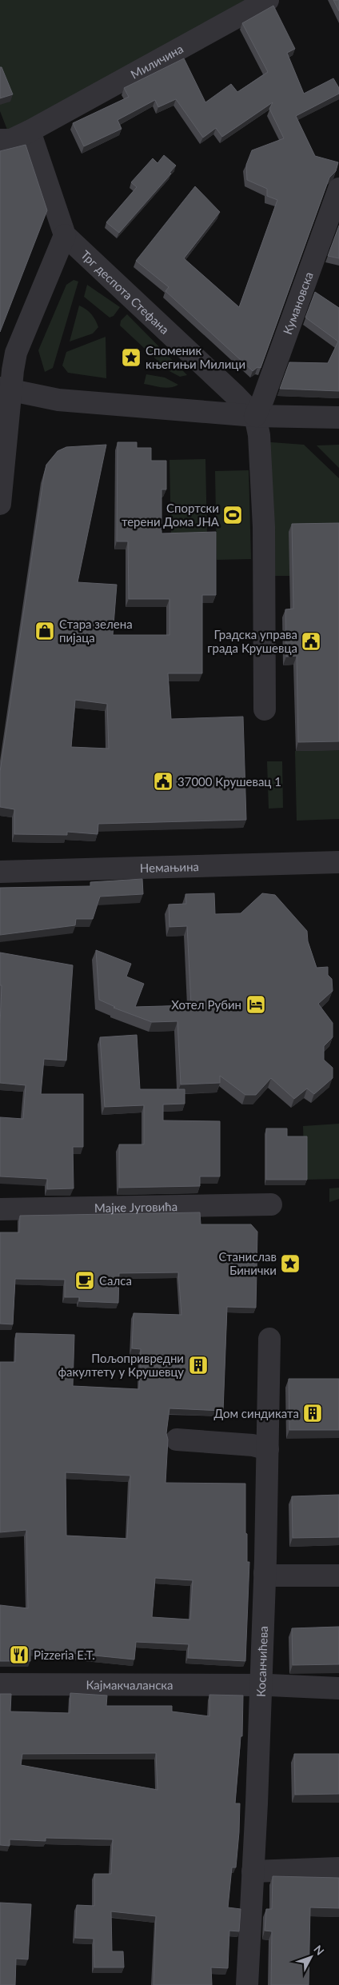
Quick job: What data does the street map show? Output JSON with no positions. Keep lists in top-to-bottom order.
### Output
{
  "streets": {
    "street": [
      "Миличина",
      "Трг деспота Стефана",
      "Кумановска",
      "Немањина",
      "Мајке Југовића",
      "Косанчићева",
      "Кајмакчаланска"
    ]
  },
  "crossings": [
    ["Миличина", "Трг деспота Стефана"],
    ["Трг деспота Стефана", "Кумановска"],
    ["Косанчићева", "Кајмакчаланска"]
  ],
  "places": {
    "place": ["Споменик књегињи Милици", "Станислав Бинички"],
    "sports": ["Спортски терени Дома ЈНА"],
    "shop": ["Стара зелена пијаца"],
    "public building": ["Градска управа града Крушевца", "37000 Крушевац 1"],
    "hotel": ["Хотел Рубин"],
    "cafe": ["Салса"],
    "building": ["Пољопривредни факултету у Крушевцу", "Дом синдиката"],
    "restaurant": ["Pizzeria E.T."]
  },
  "north": "top right"
}
